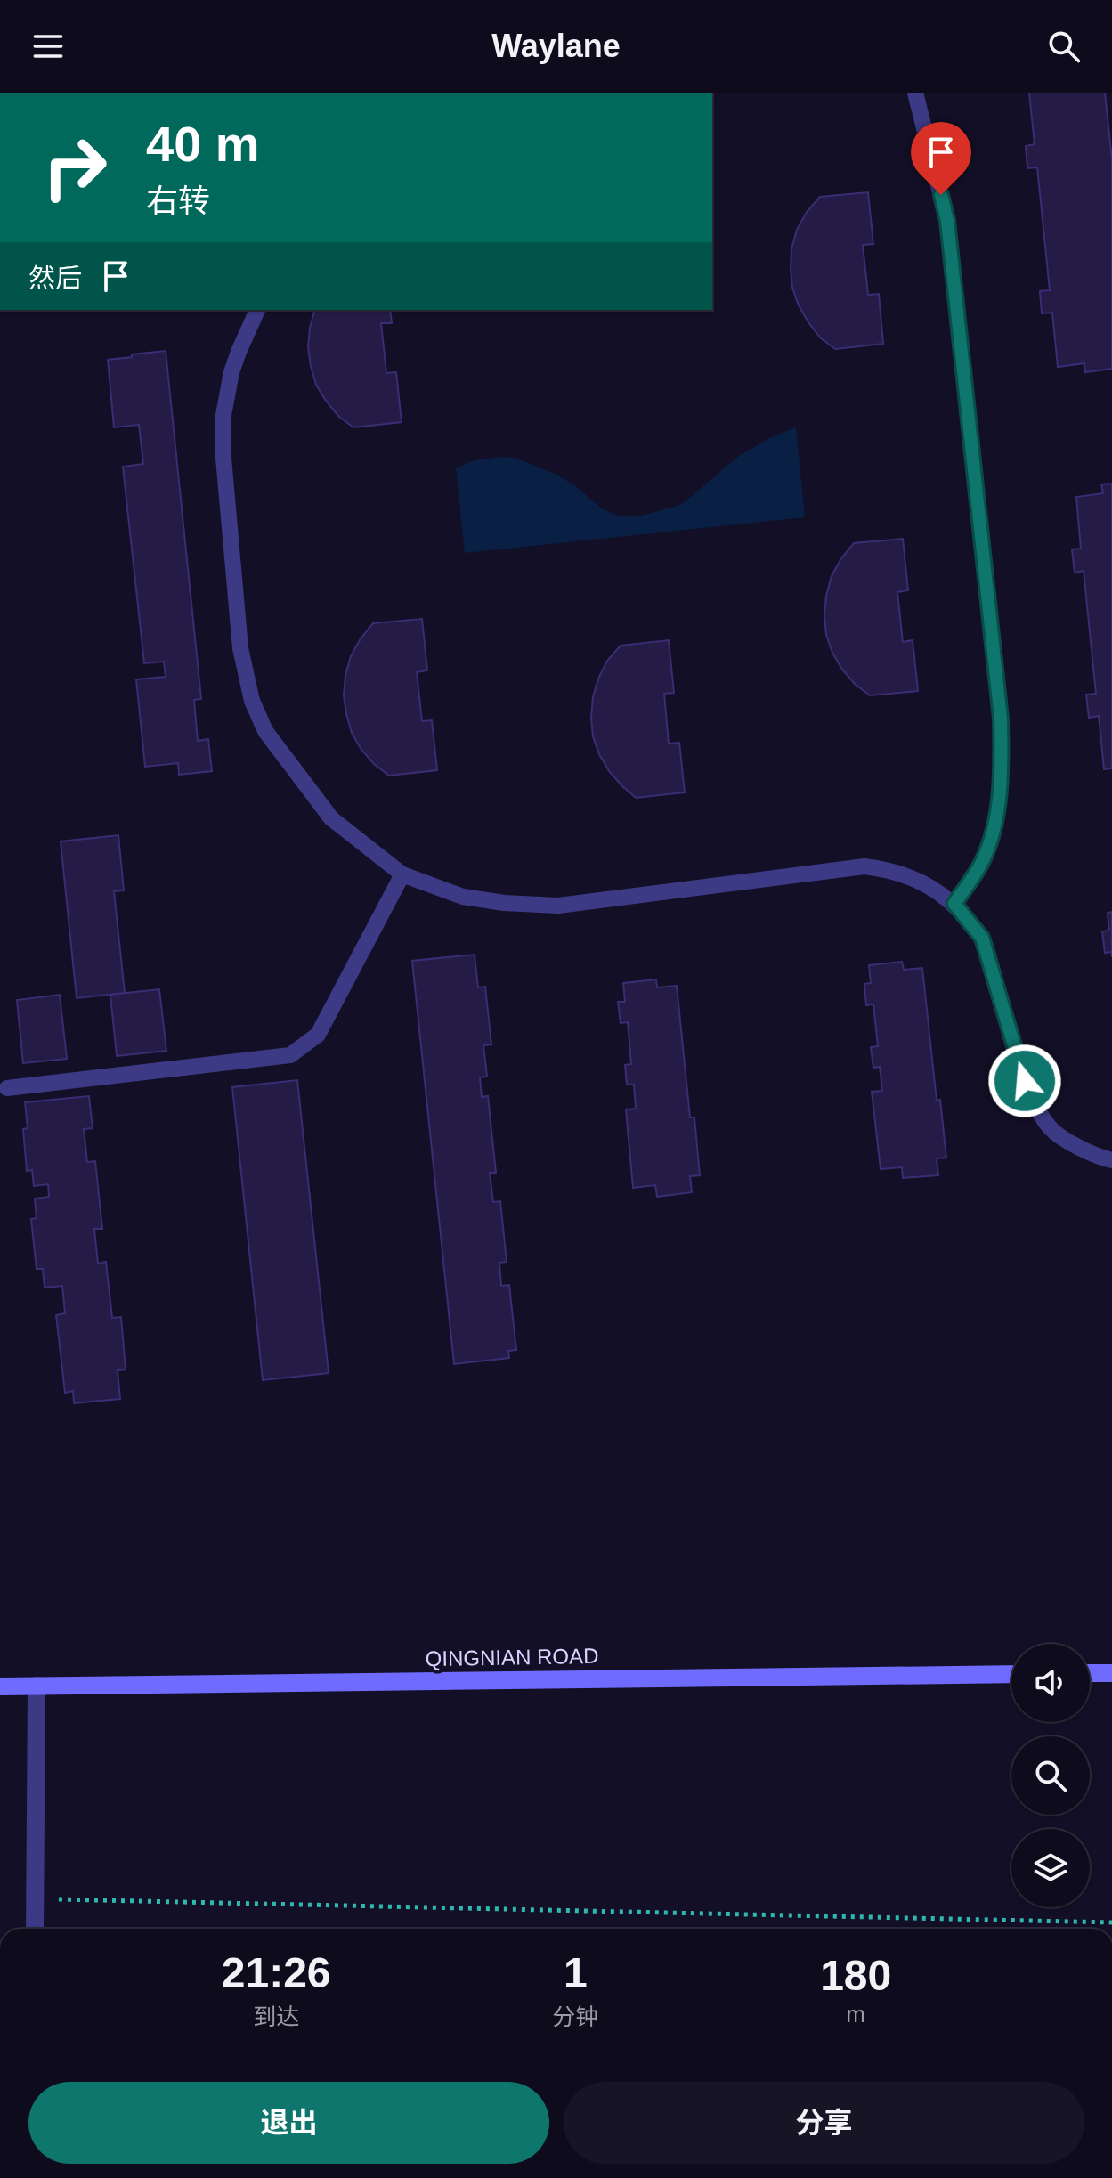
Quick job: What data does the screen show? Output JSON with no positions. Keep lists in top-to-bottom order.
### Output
{
  "streets": {
    "street": ["QINGNIAN ROAD"]
  },
  "page": {
    "header": "Waylane",
    "turn": ["40 m", "右转"],
    "then": "然后",
    "eta": [
      "21:26",
      "到达",
      "1",
      "分钟",
      "180",
      "m"
    ],
    "buttons": ["退出", "分享"]
  }
}
